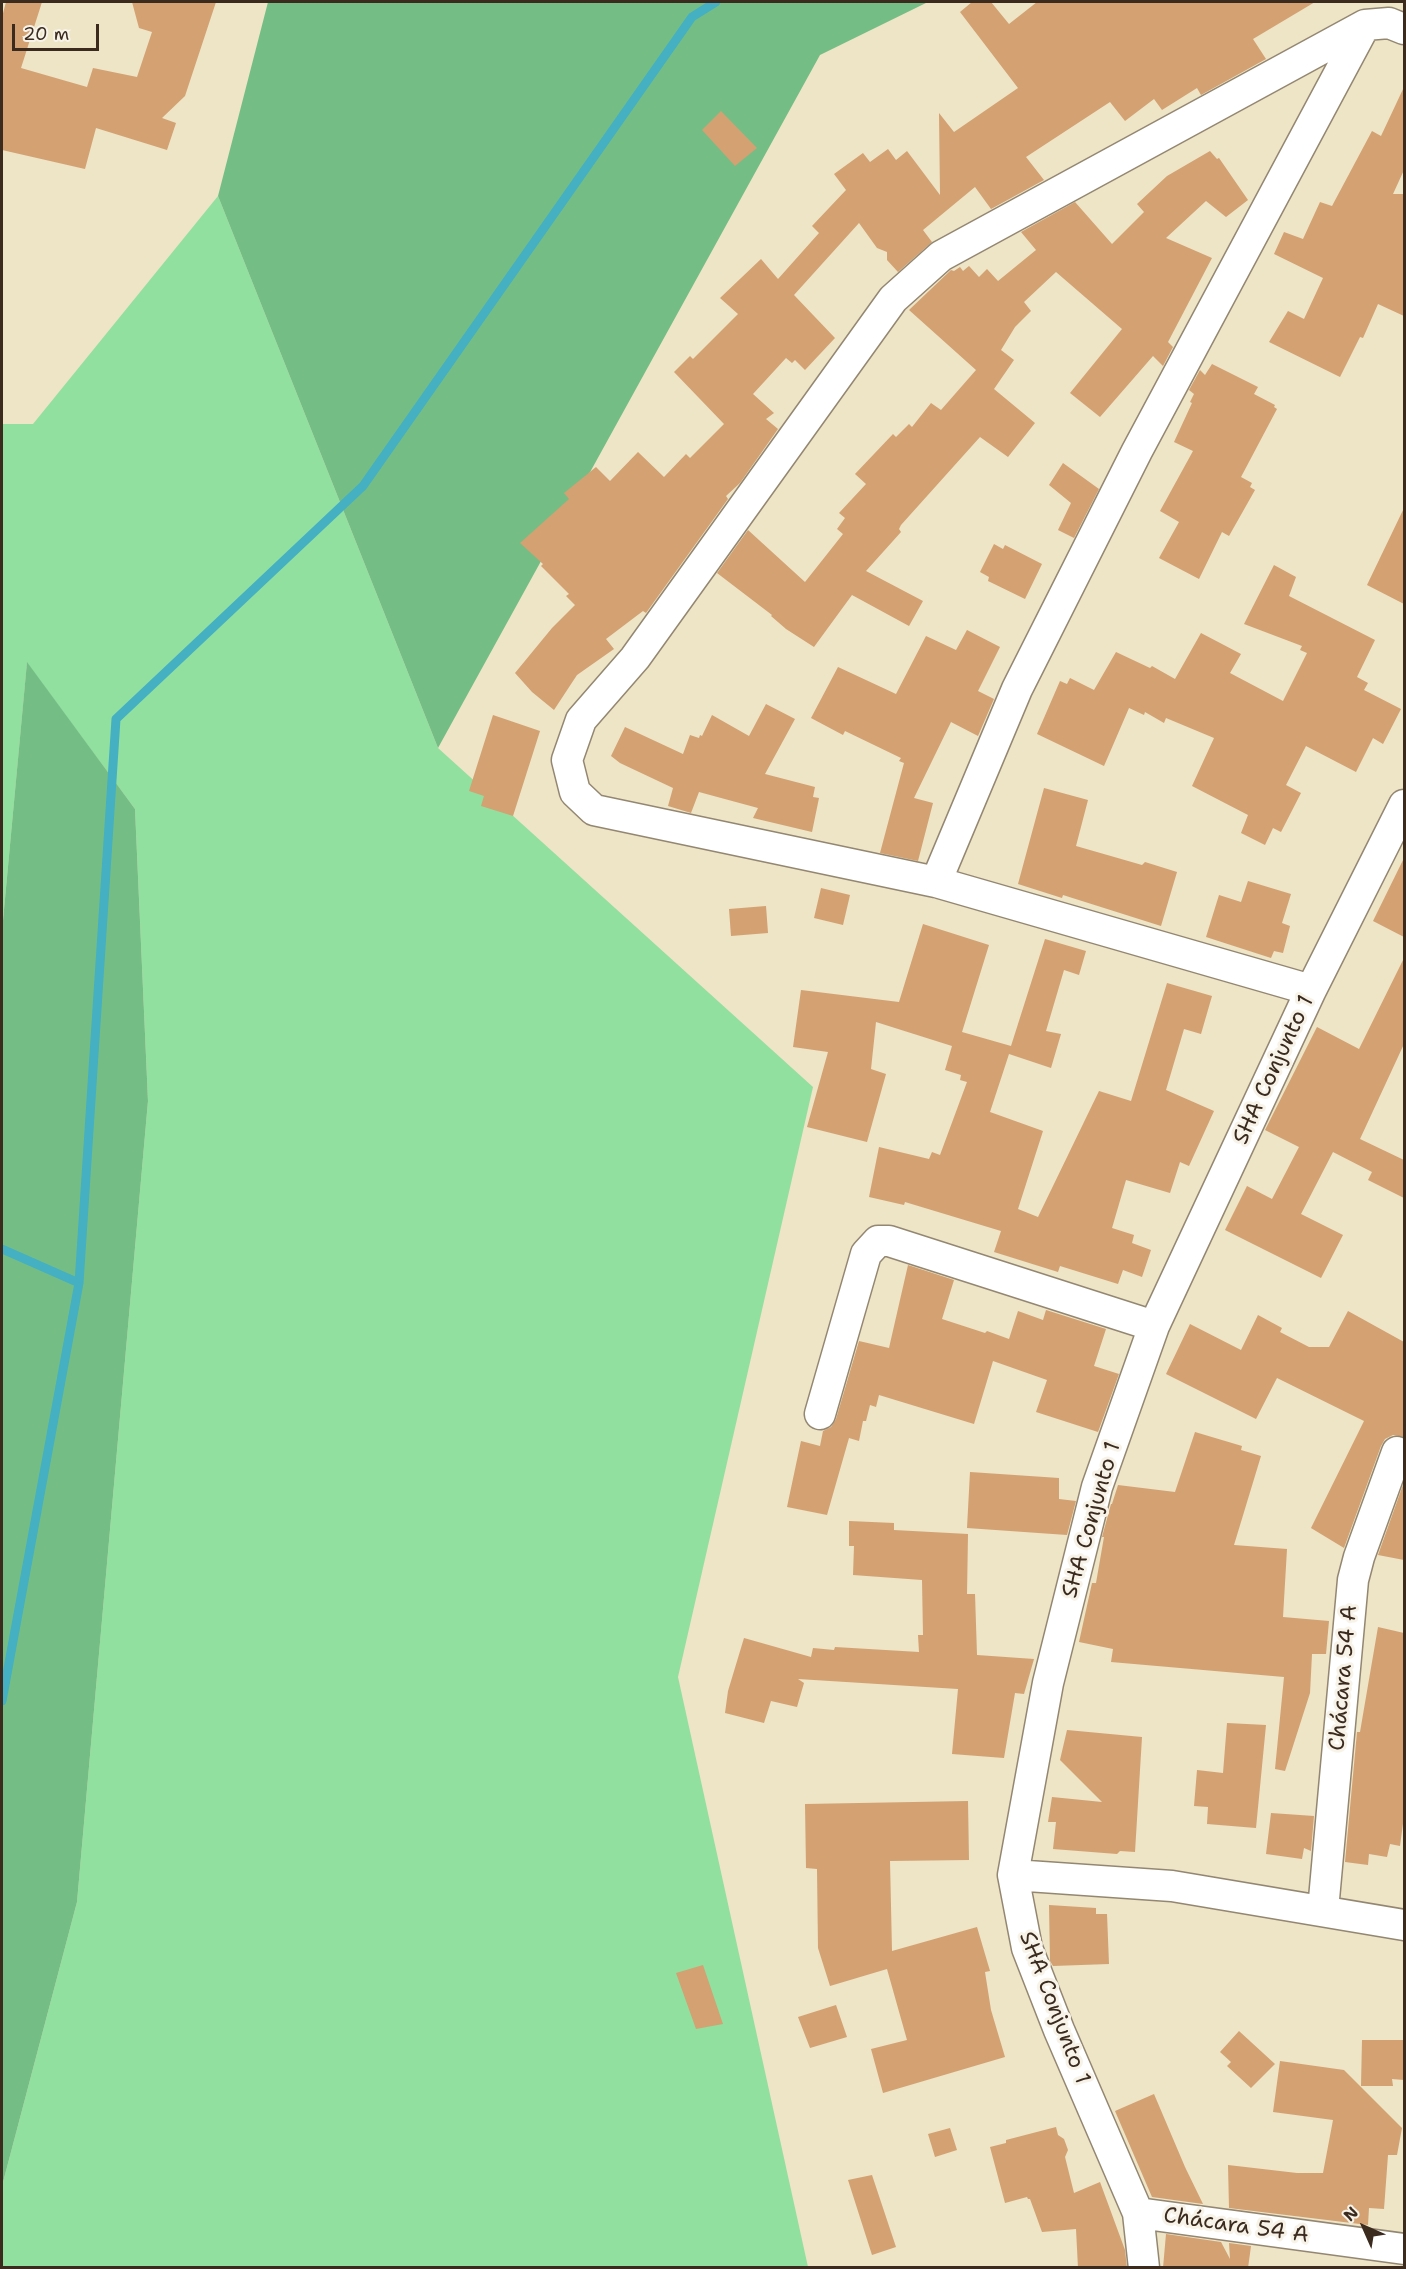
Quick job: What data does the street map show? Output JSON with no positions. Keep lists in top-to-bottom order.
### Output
{
  "streets": {
    "street": ["SHA Conjunto 1", "Chácara 54 A"]
  },
  "crossings": [
    ["SHA Conjunto 1", "Chácara 54 A"]
  ],
  "scale_bar": "20 m",
  "north": "top left"
}
